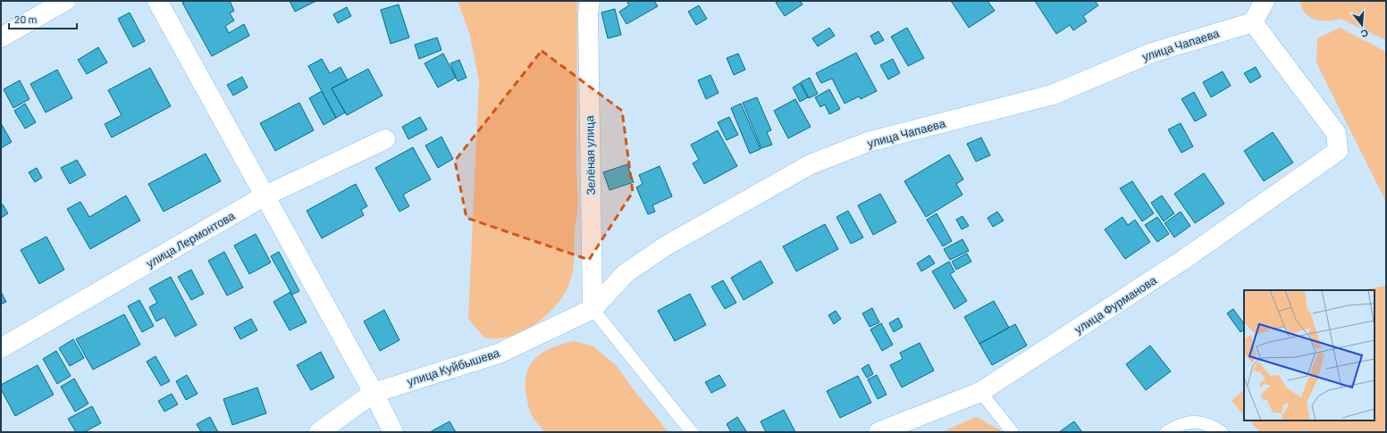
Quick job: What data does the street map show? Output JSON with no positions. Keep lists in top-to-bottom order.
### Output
{
  "streets": {
    "street": [
      "улица Чапаева",
      "Зелёная улица",
      "улица Лермонтова",
      "улица Фурманова",
      "улица Куйбышева"
    ]
  },
  "crossings": [
    ["улица Чапаева", "Зелёная улица"],
    ["улица Чапаева", "улица Фурманова"],
    ["улица Чапаева", "улица Куйбышева"],
    ["Зелёная улица", "улица Куйбышева"]
  ],
  "scale_bar": "20 m",
  "north": "bottom"
}
